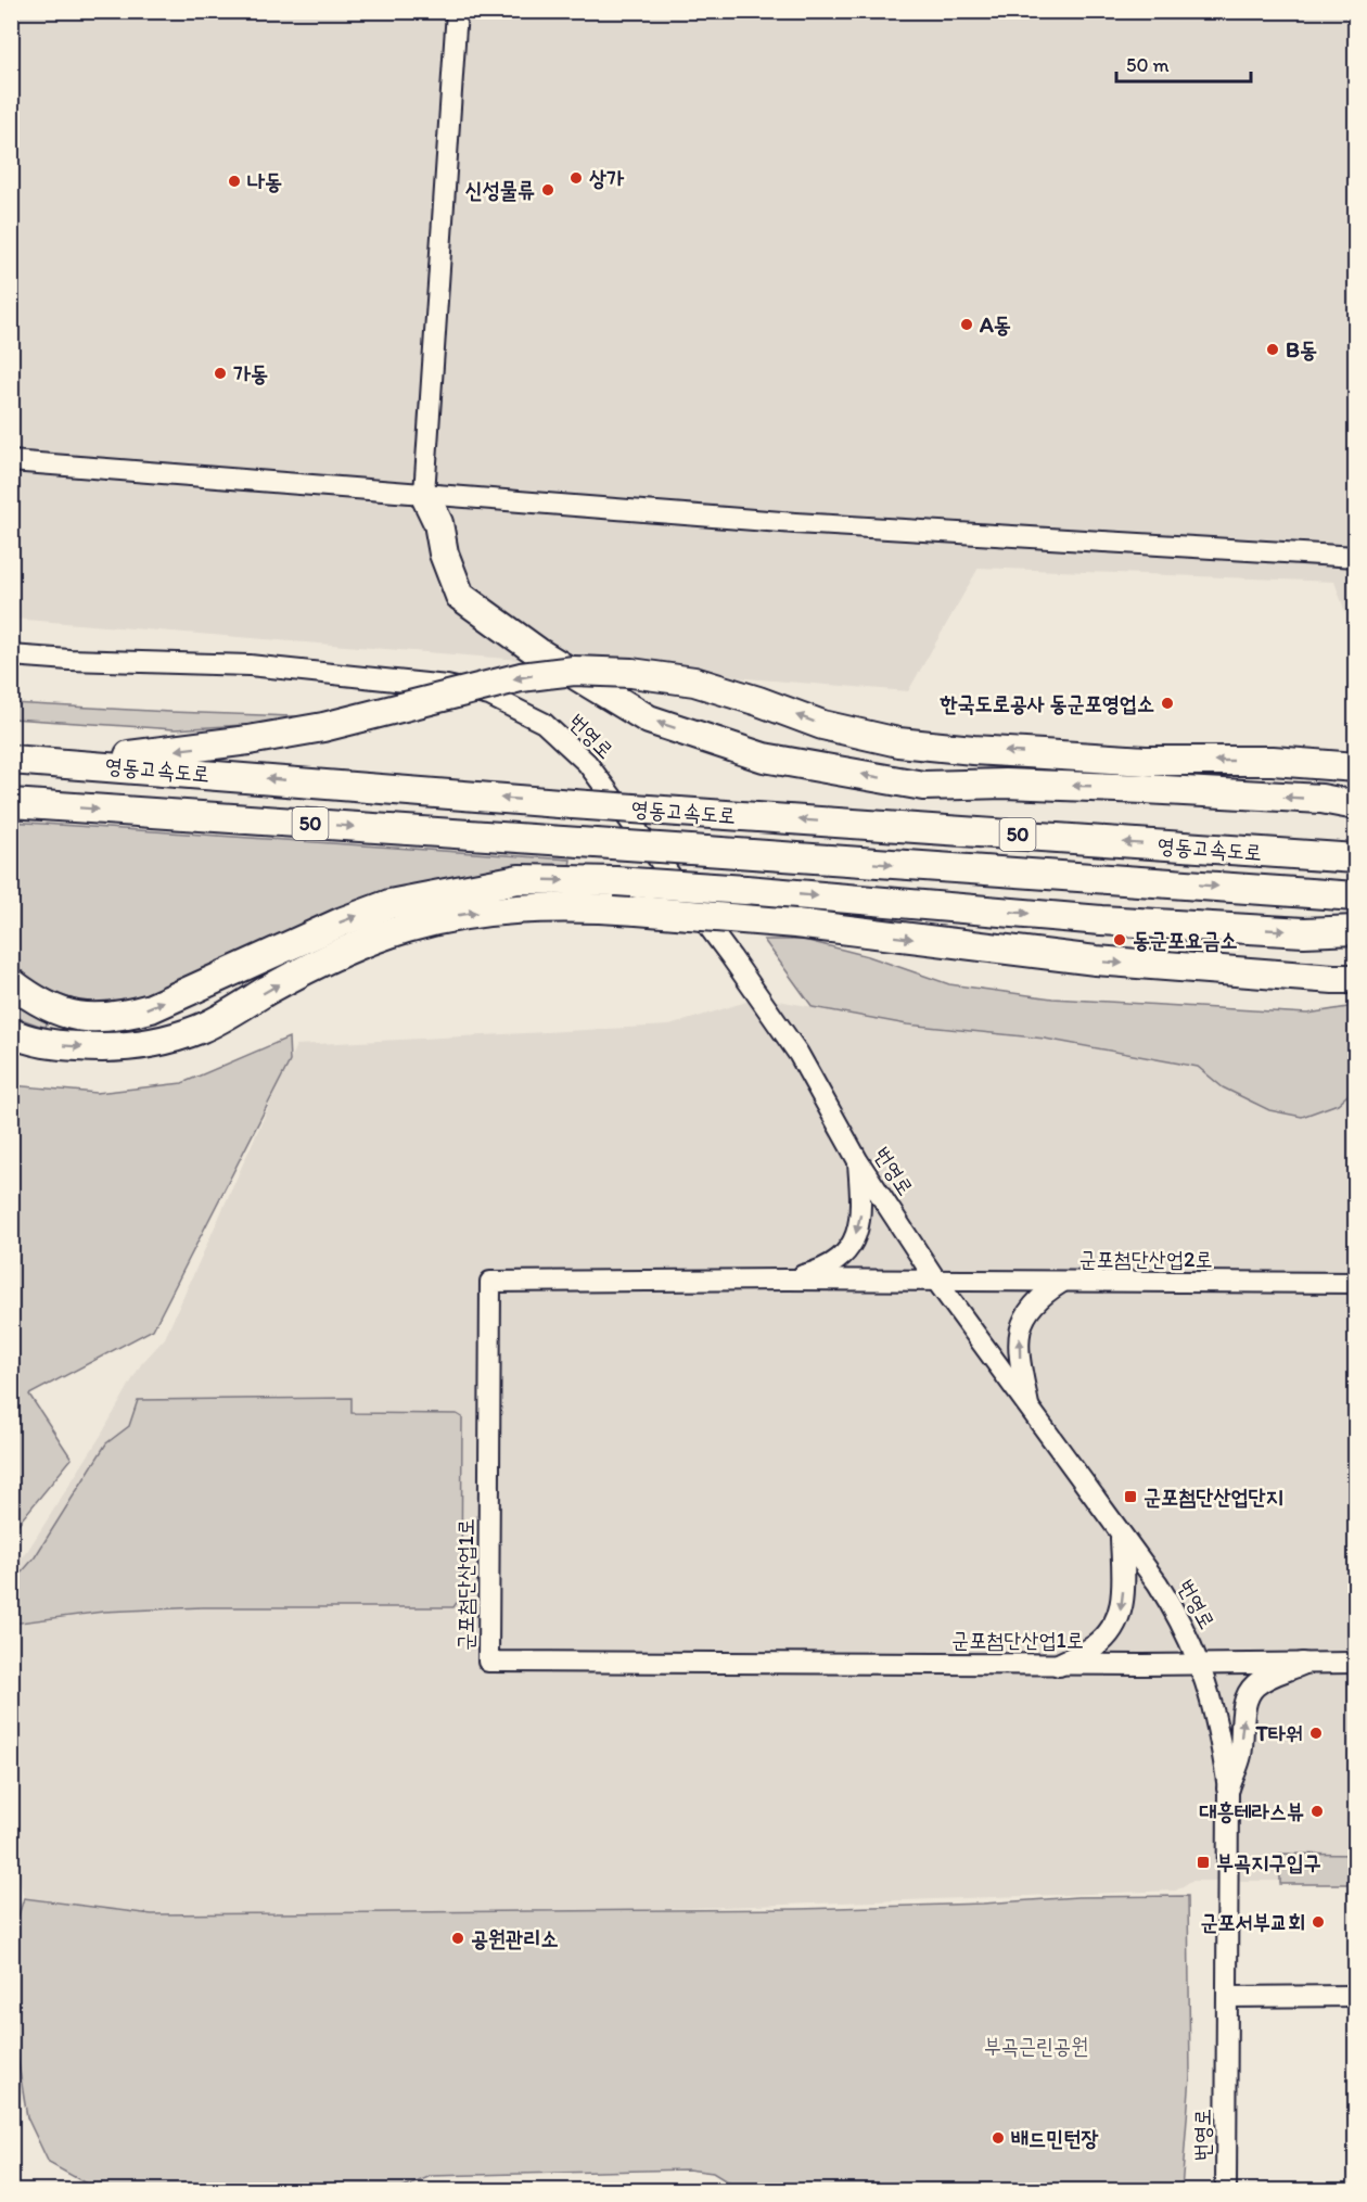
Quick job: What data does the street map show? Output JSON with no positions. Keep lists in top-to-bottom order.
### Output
{
  "streets": {
    "highway": ["영동고속도로", "50"],
    "street": ["번영로", "군포첨단산업2로", "군포첨단산업1로"]
  },
  "crossings": [
    ["번영로", "군포첨단산업2로"],
    ["번영로", "군포첨단산업1로"],
    ["군포첨단산업2로", "군포첨단산업1로"]
  ],
  "parks": ["부곡근린공원"],
  "places": {
    "other": [
      "상가",
      "나동",
      "신성물류",
      "A동",
      "B동",
      "가동",
      "한국도로공사 동군포영업소",
      "동군포요금소",
      "T타워",
      "대흥테라스뷰",
      "군포서부교회",
      "공원관리소",
      "배드민턴장"
    ],
    "transit": ["군포첨단산업단지", "부곡지구입구"]
  },
  "scale_bar": "50 m"
}
